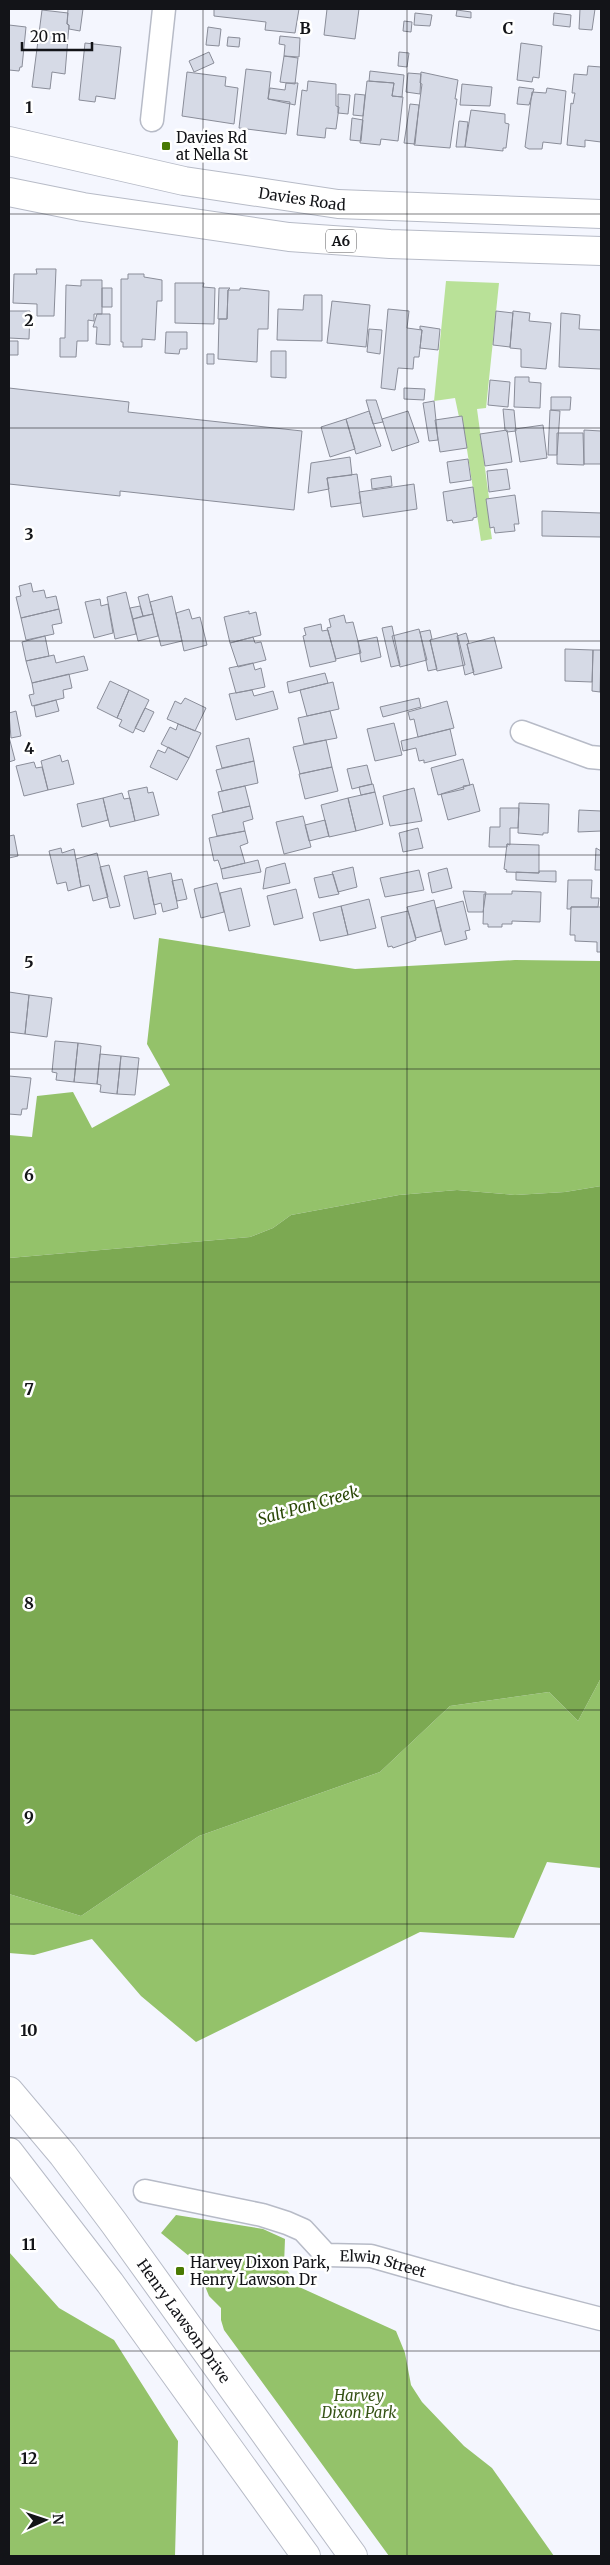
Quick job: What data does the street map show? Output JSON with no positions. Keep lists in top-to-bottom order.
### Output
{
  "streets": {
    "main road": ["Davies Road", "A6", "Henry Lawson Drive"],
    "street": ["Elwin Street"]
  },
  "water": ["Salt Pan Creek"],
  "parks": ["Harvey Dixon Park"],
  "places": {
    "transit": ["Davies Rd at Nella St", "Harvey Dixon Park, Henry Lawson Dr"]
  },
  "scale_bar": "20 m",
  "north": "right",
  "grid": {
    "columns": ["B", "C"],
    "rows": [
      "1",
      "2",
      "3",
      "4",
      "5",
      "6",
      "7",
      "8",
      "9",
      "10",
      "11",
      "12"
    ]
  }
}
